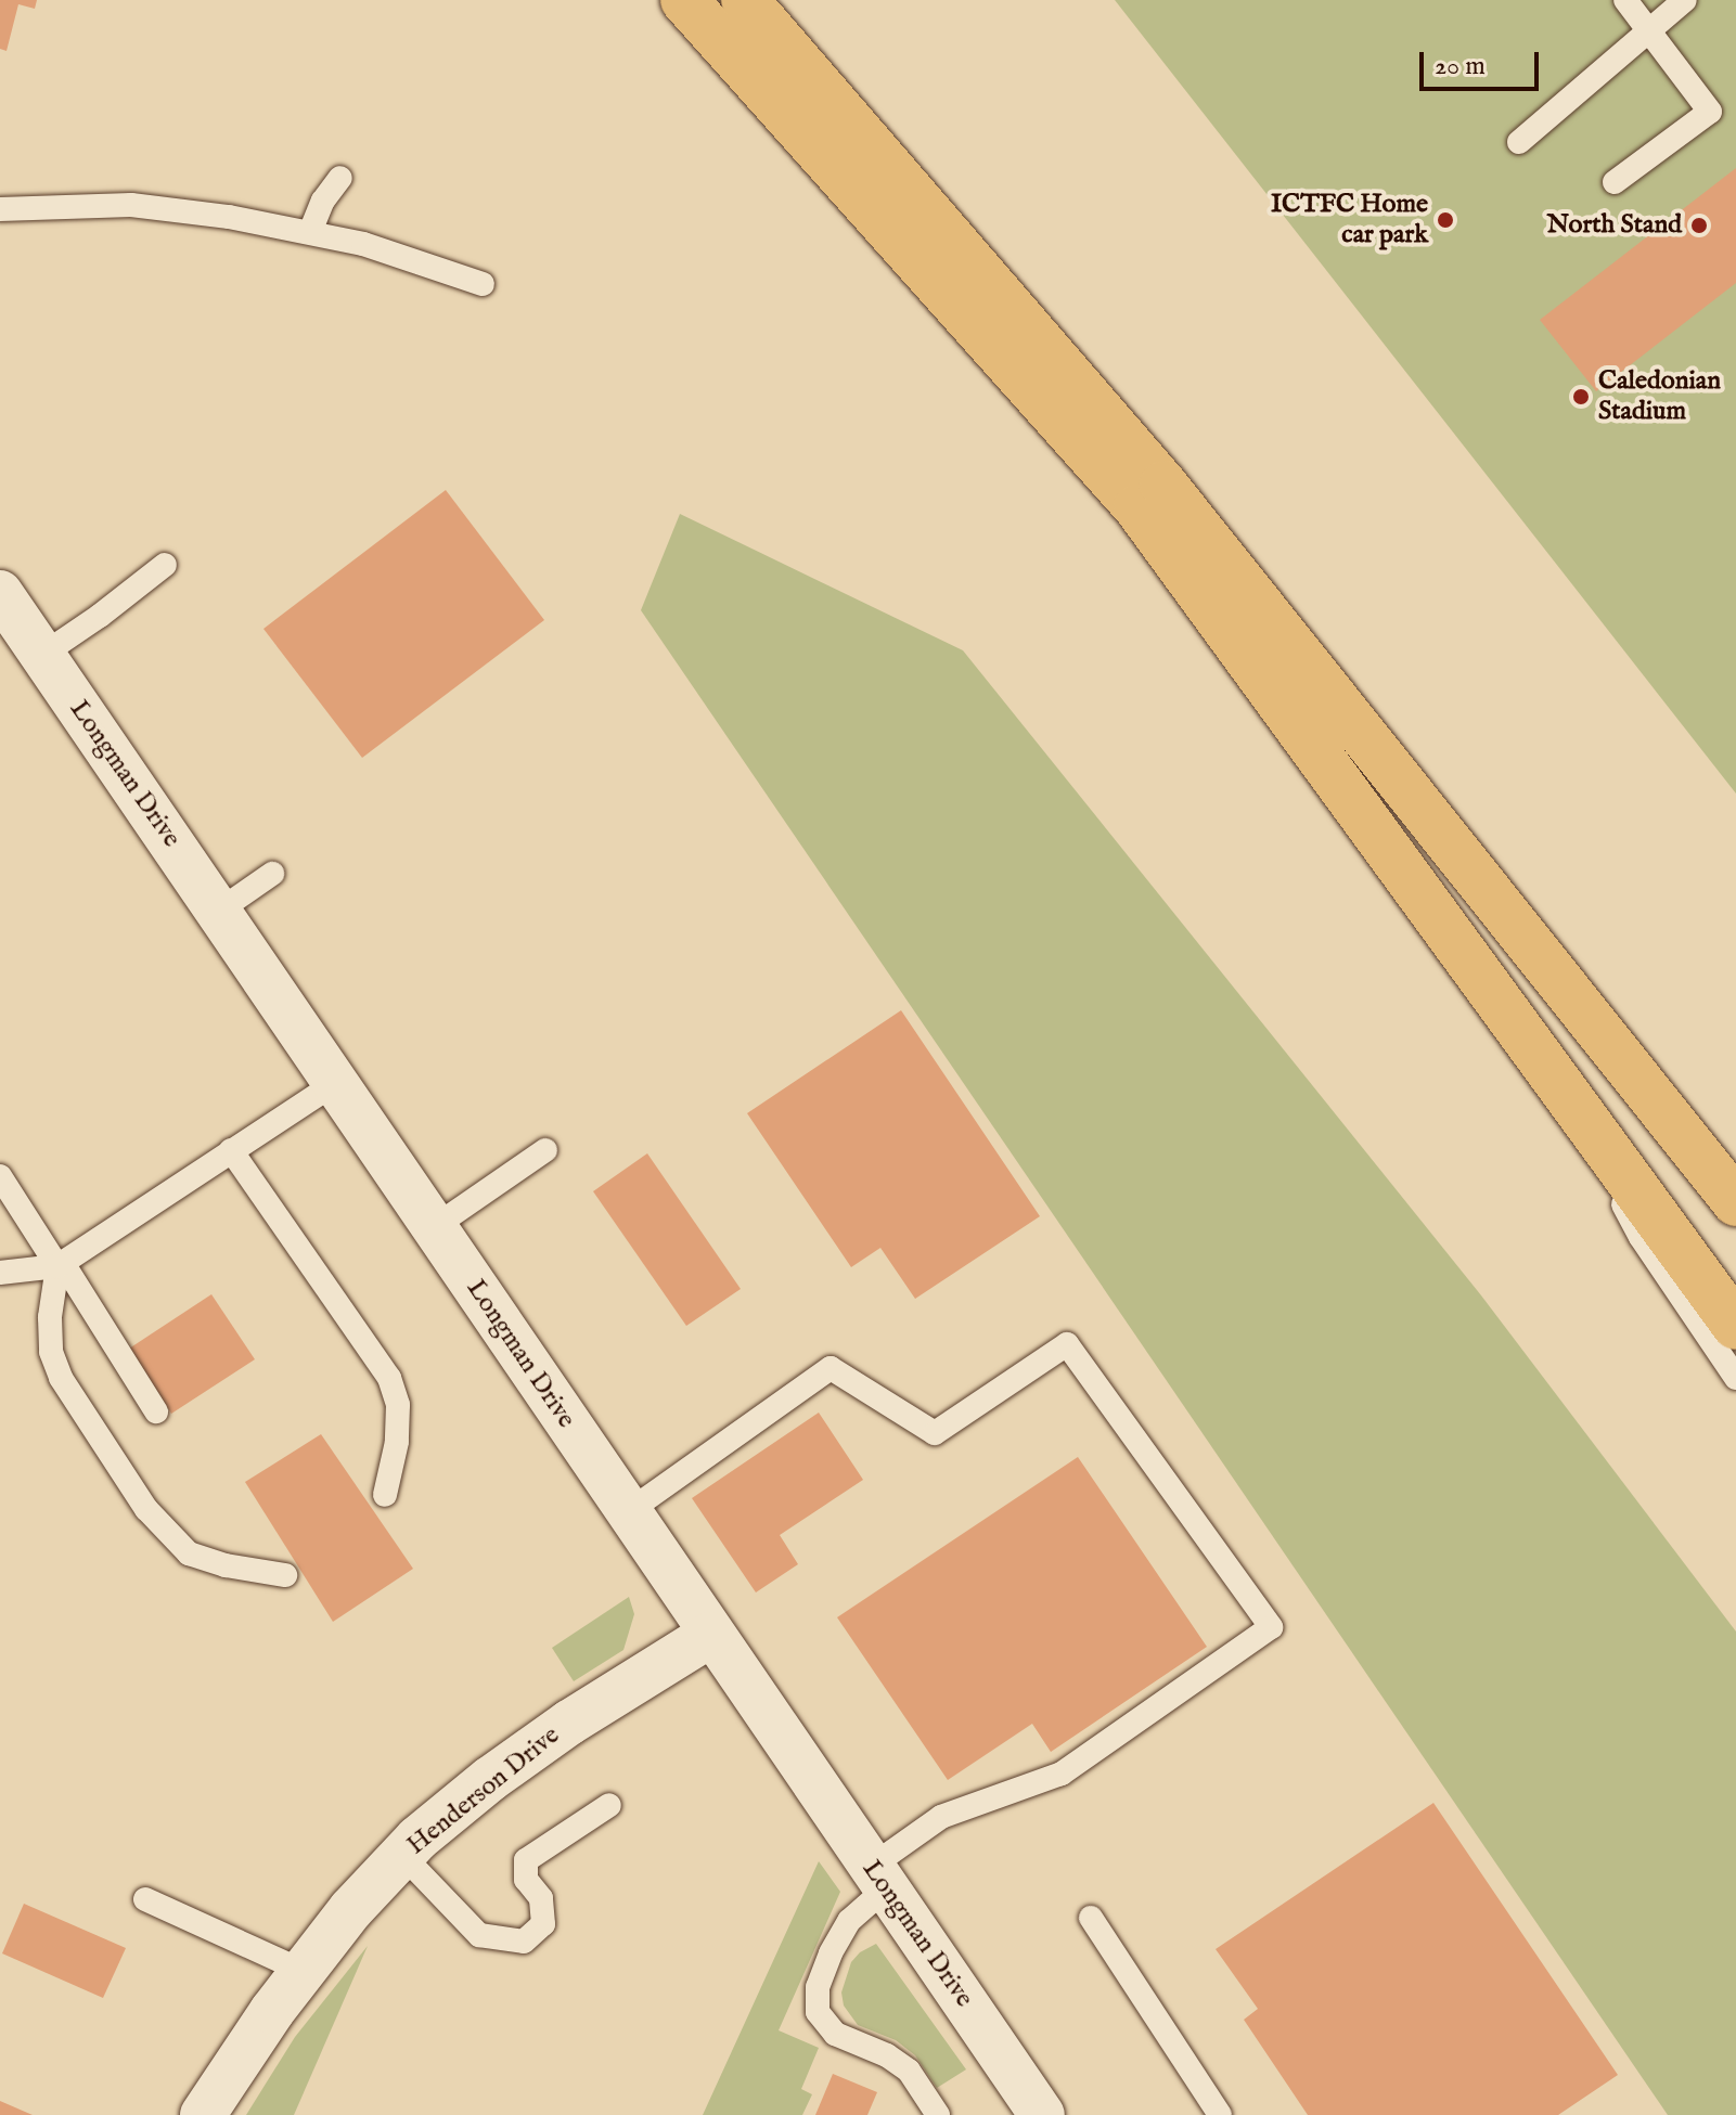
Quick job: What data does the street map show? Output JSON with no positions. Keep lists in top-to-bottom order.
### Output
{
  "streets": {
    "street": ["Longman Drive", "Henderson Drive"]
  },
  "crossings": [
    ["Longman Drive", "Henderson Drive"]
  ],
  "places": ["ICTFC Home car park", "North Stand", "Caledonian Stadium"],
  "scale_bar": "20 m"
}
